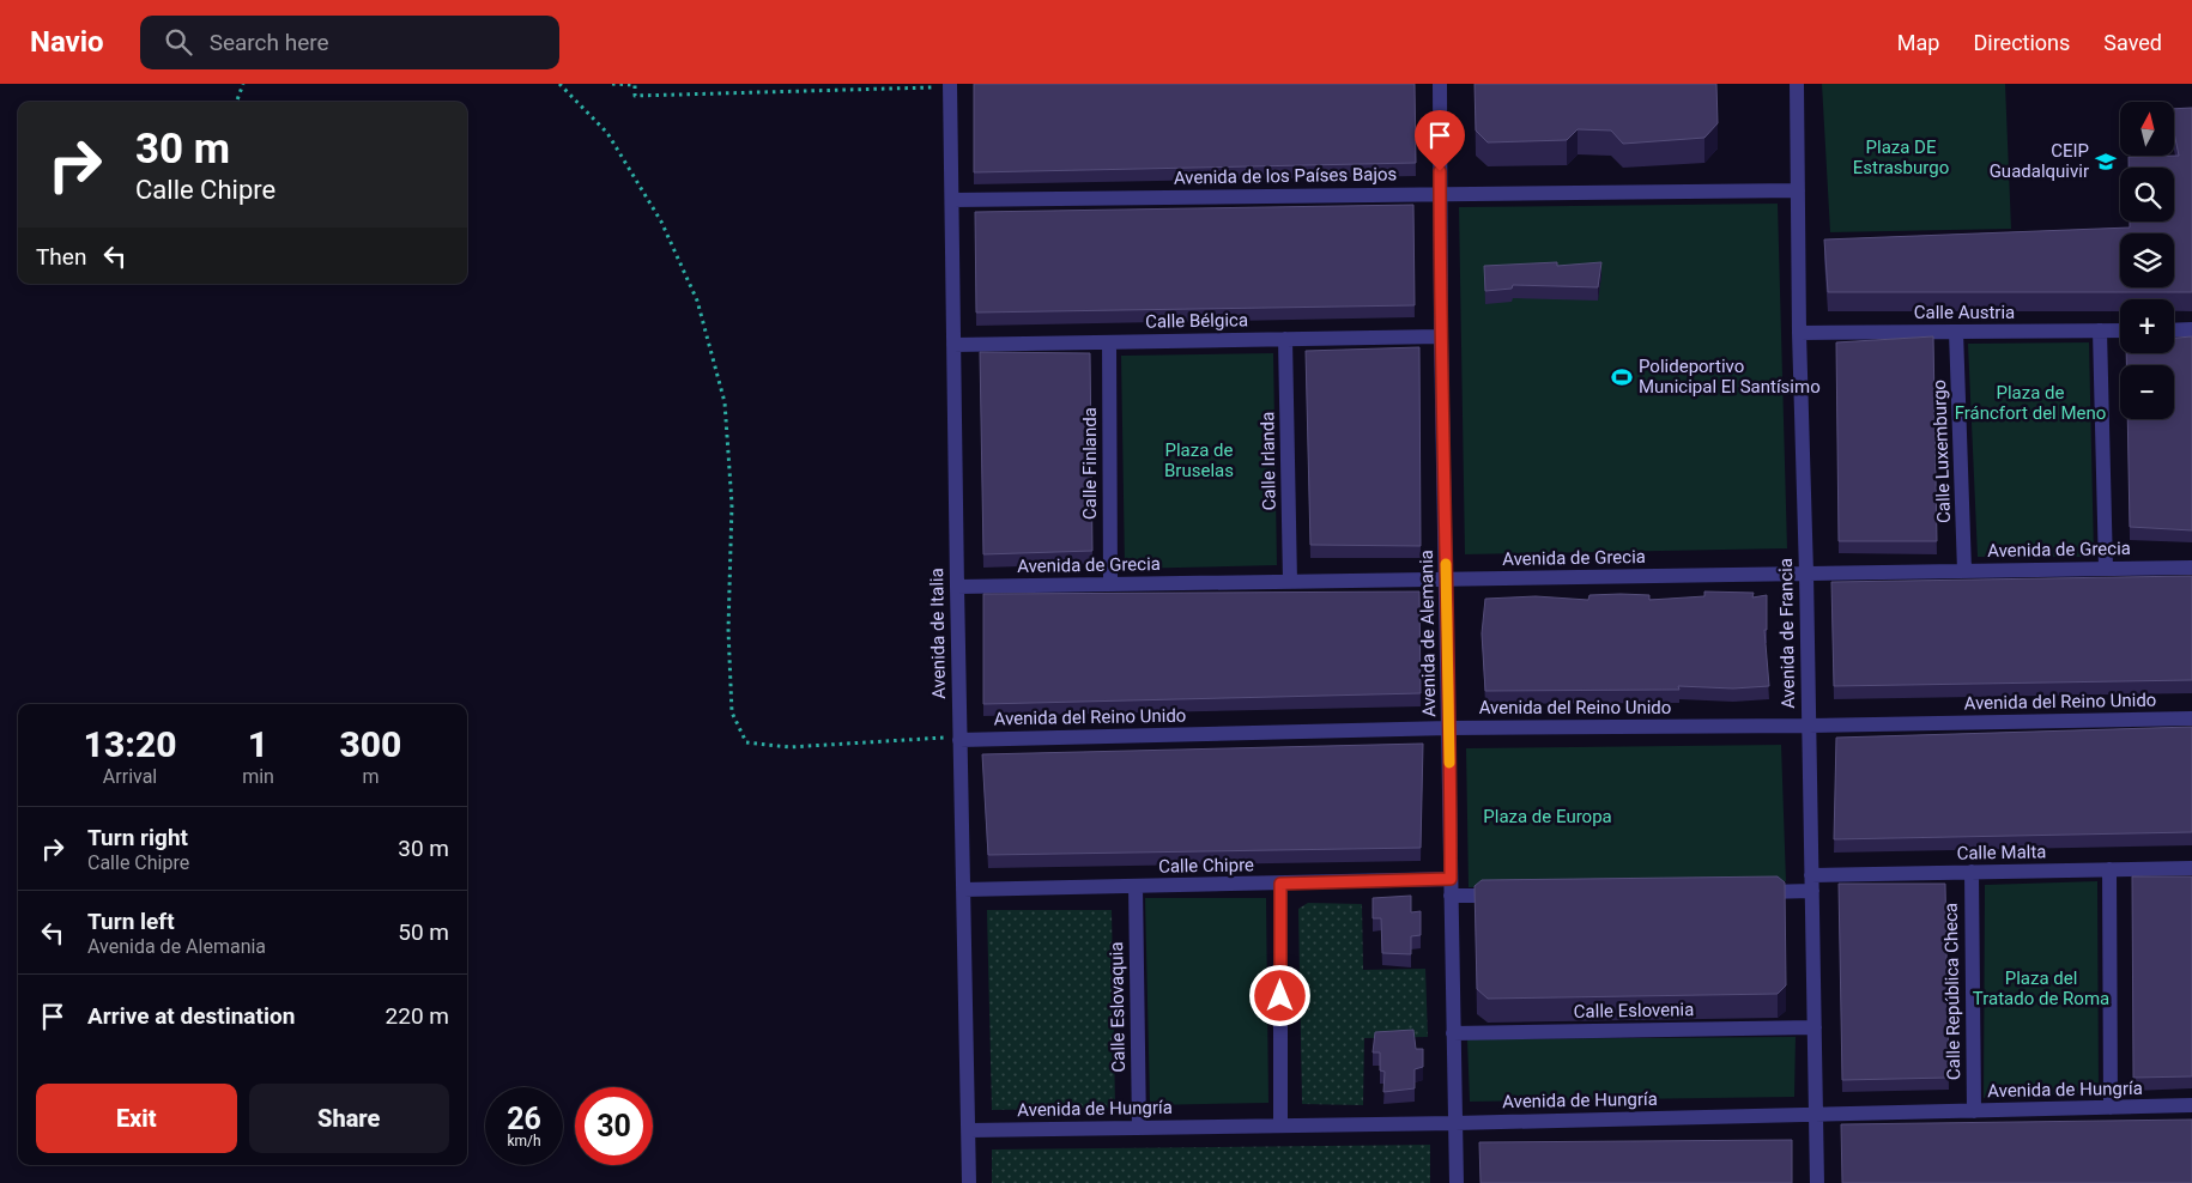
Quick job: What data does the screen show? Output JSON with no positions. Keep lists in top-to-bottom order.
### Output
{
  "streets": {
    "street": [
      "Avenida de los Países Bajos",
      "Calle Austria",
      "Calle Bélgica",
      "Calle Luxemburgo",
      "Calle Irlanda",
      "Calle Finlanda",
      "Avenida de Grecia",
      "Avenida de Italia",
      "Avenida de Alemania",
      "Avenida de Francia",
      "Avenida del Reino Unido",
      "Calle Malta",
      "Calle Chipre",
      "Calle República Checa",
      "Calle Eslovaquia",
      "Calle Eslovenia",
      "Avenida de Hungría"
    ]
  },
  "crossings": [
    ["Avenida de los Países Bajos", "Avenida de Italia"],
    ["Avenida de los Países Bajos", "Avenida de Alemania"],
    ["Avenida de los Países Bajos", "Avenida de Francia"],
    ["Calle Austria", "Calle Luxemburgo"],
    ["Calle Austria", "Avenida de Francia"],
    ["Calle Bélgica", "Calle Irlanda"],
    ["Calle Bélgica", "Calle Finlanda"],
    ["Calle Bélgica", "Avenida de Italia"],
    ["Calle Bélgica", "Avenida de Alemania"],
    ["Calle Luxemburgo", "Avenida de Grecia"],
    ["Calle Irlanda", "Avenida de Grecia"],
    ["Calle Finlanda", "Avenida de Grecia"],
    ["Avenida de Grecia", "Avenida de Italia"],
    ["Avenida de Grecia", "Avenida de Alemania"],
    ["Avenida de Grecia", "Avenida de Francia"],
    ["Avenida de Italia", "Avenida del Reino Unido"],
    ["Avenida de Italia", "Calle Chipre"],
    ["Avenida de Italia", "Avenida de Hungría"],
    ["Avenida de Alemania", "Avenida del Reino Unido"],
    ["Avenida de Alemania", "Calle Chipre"],
    ["Avenida de Alemania", "Calle Eslovenia"],
    ["Avenida de Alemania", "Avenida de Hungría"],
    ["Avenida de Francia", "Avenida del Reino Unido"],
    ["Avenida de Francia", "Calle Malta"],
    ["Avenida de Francia", "Calle Eslovenia"],
    ["Avenida de Francia", "Avenida de Hungría"],
    ["Calle Malta", "Calle República Checa"],
    ["Calle Chipre", "Calle Eslovaquia"],
    ["Calle República Checa", "Avenida de Hungría"],
    ["Calle Eslovaquia", "Avenida de Hungría"]
  ],
  "parks": [
    "Plaza DE Estrasburgo",
    "Plaza de Fráncfort del Meno",
    "Plaza de Bruselas",
    "Plaza de Europa",
    "Plaza del Tratado de Roma"
  ],
  "places": {
    "school or university": ["CEIP Guadalquivir"],
    "sports": ["Polideportivo Municipal El Santísimo"]
  },
  "north": "top",
  "page": {
    "header": "Navio",
    "search": "Search here",
    "nav": ["Map", "Directions", "Saved"],
    "map_buttons": ["+", "−"],
    "turn": ["30 m", "Calle Chipre"],
    "then": "Then",
    "eta": [
      "13:20",
      "Arrival",
      "1",
      "min",
      "300",
      "m"
    ],
    "list": [
      {
        "name": "Turn right",
        "note": "Calle Chipre",
        "value": "30 m"
      },
      {
        "name": "Turn left",
        "note": "Avenida de Alemania",
        "value": "50 m"
      },
      {
        "name": "Arrive at destination",
        "value": "220 m"
      }
    ],
    "buttons": ["Exit", "Share"],
    "speed": "26 km/h",
    "limit": "30"
  }
}
